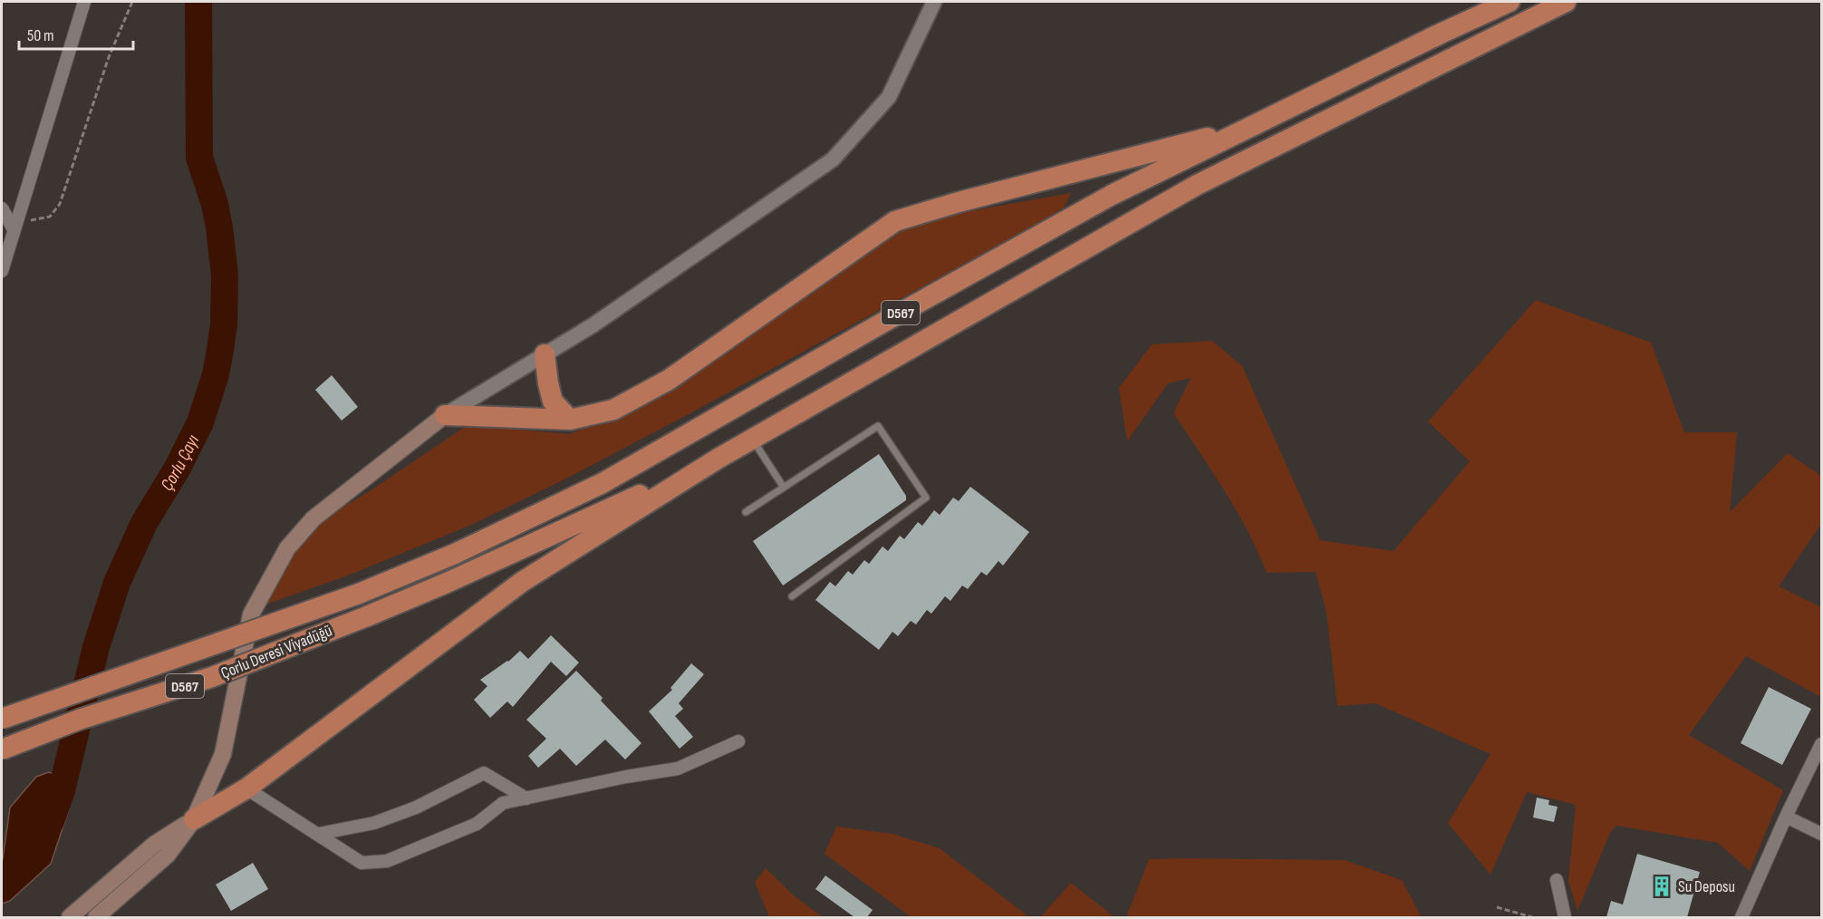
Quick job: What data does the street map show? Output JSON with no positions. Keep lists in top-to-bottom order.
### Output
{
  "streets": {
    "highway": ["D567", "Çorlu Deresi Viyadüğü"]
  },
  "crossings": [
    ["D567", "Çorlu Deresi Viyadüğü"]
  ],
  "water": ["Çorlu Çayı"],
  "places": {
    "building": ["Su Deposu"]
  },
  "scale_bar": "50 m"
}
